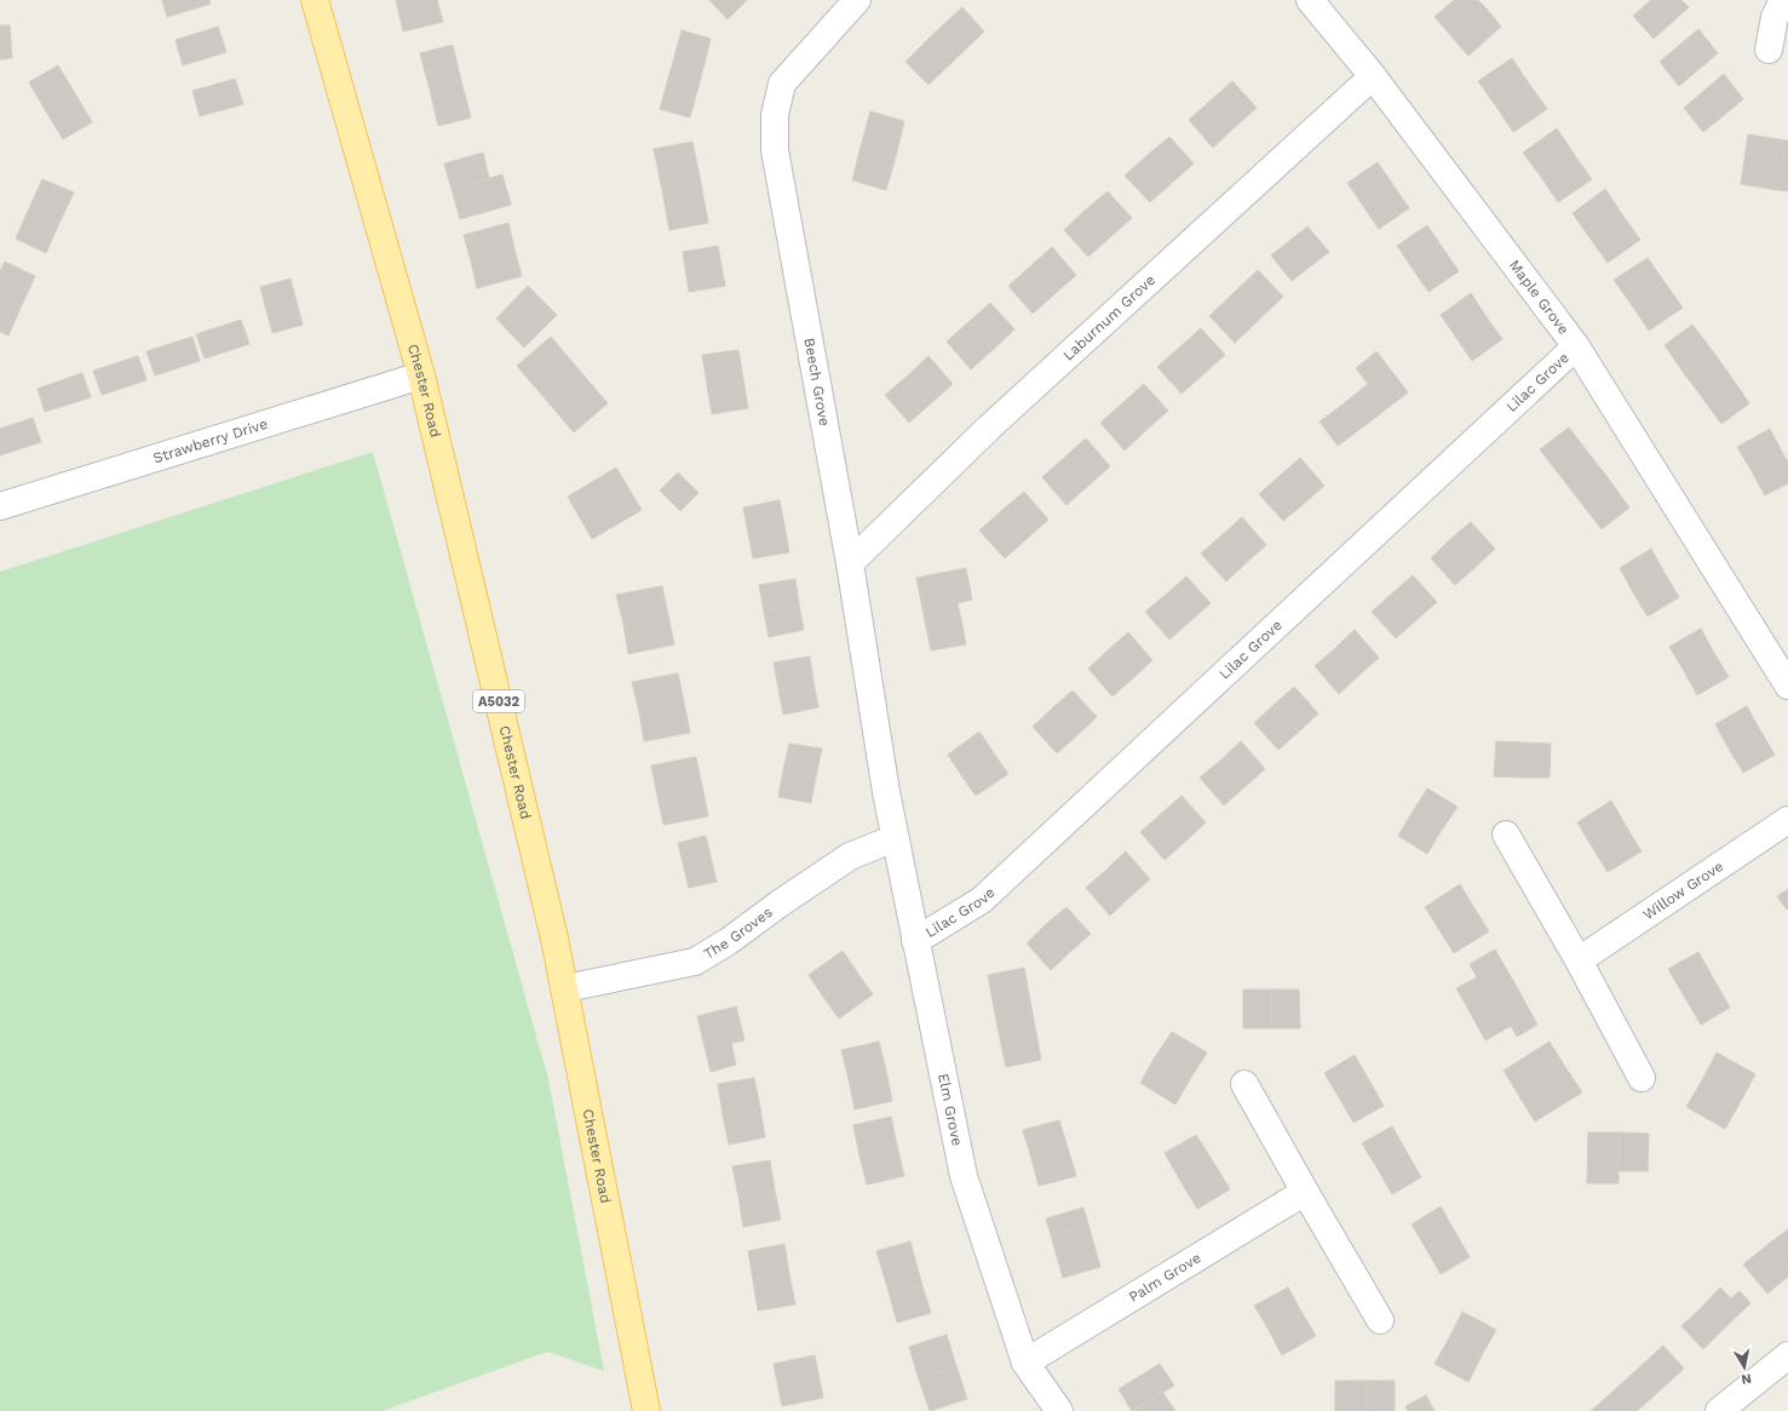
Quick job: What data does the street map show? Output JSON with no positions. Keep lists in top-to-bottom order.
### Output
{
  "streets": {
    "main road": ["Chester Road", "A5032"],
    "street": [
      "Maple Grove",
      "Laburnum Grove",
      "Beech Grove",
      "Lilac Grove",
      "Strawberry Drive",
      "Willow Grove",
      "The Groves",
      "Elm Grove",
      "Palm Grove"
    ]
  },
  "crossings": [
    ["Maple Grove", "Laburnum Grove"],
    ["Maple Grove", "Lilac Grove"],
    ["Laburnum Grove", "Beech Grove"],
    ["Beech Grove", "Elm Grove"],
    ["Lilac Grove", "Elm Grove"],
    ["Chester Road", "Strawberry Drive"],
    ["Chester Road", "The Groves"],
    ["The Groves", "Elm Grove"],
    ["Elm Grove", "Palm Grove"]
  ],
  "north": "bottom"
}
